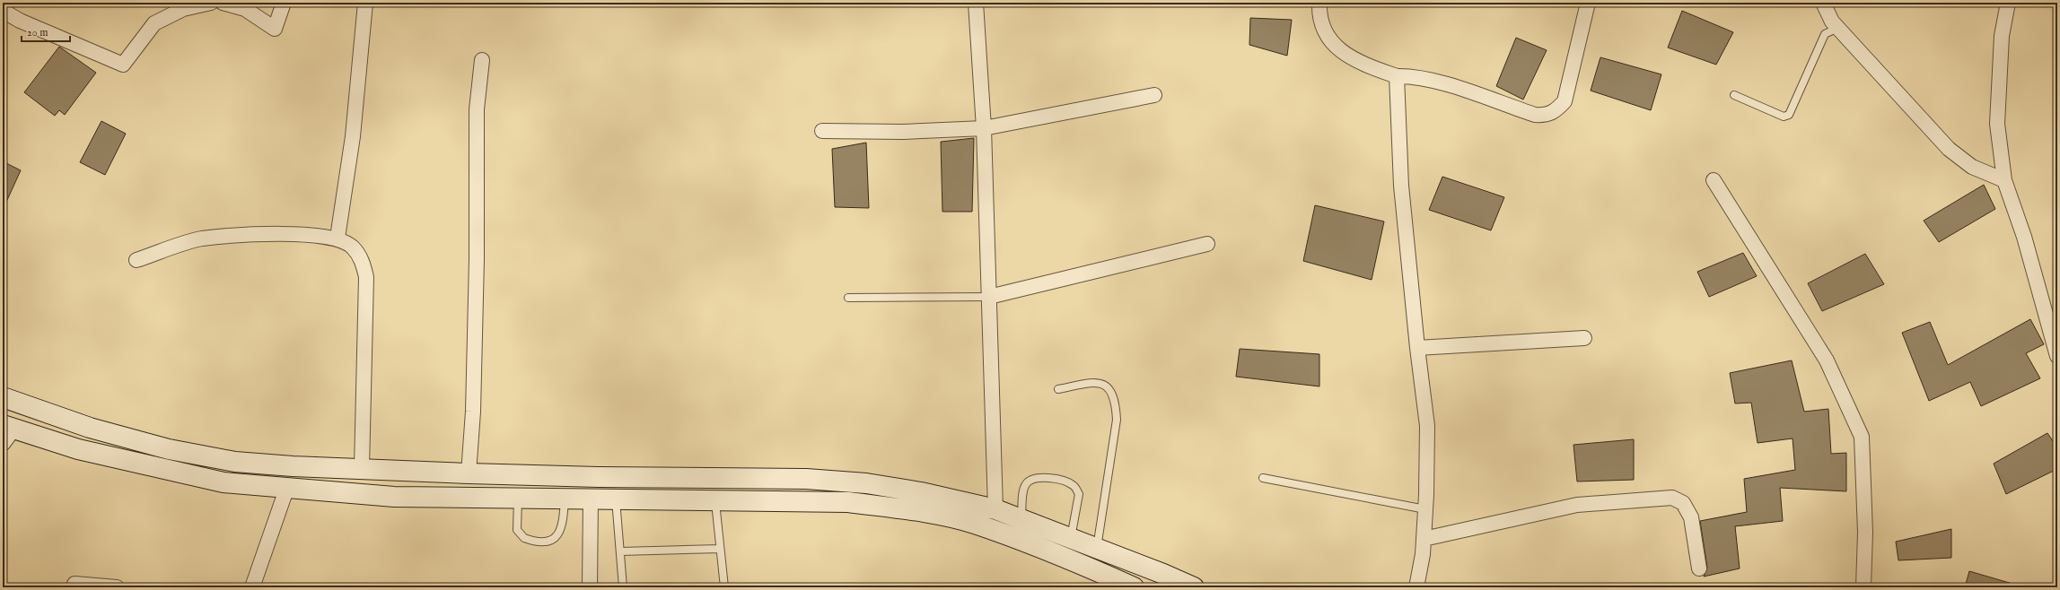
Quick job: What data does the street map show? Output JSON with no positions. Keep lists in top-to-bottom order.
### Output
{
  "scale_bar": "20 m"
}
